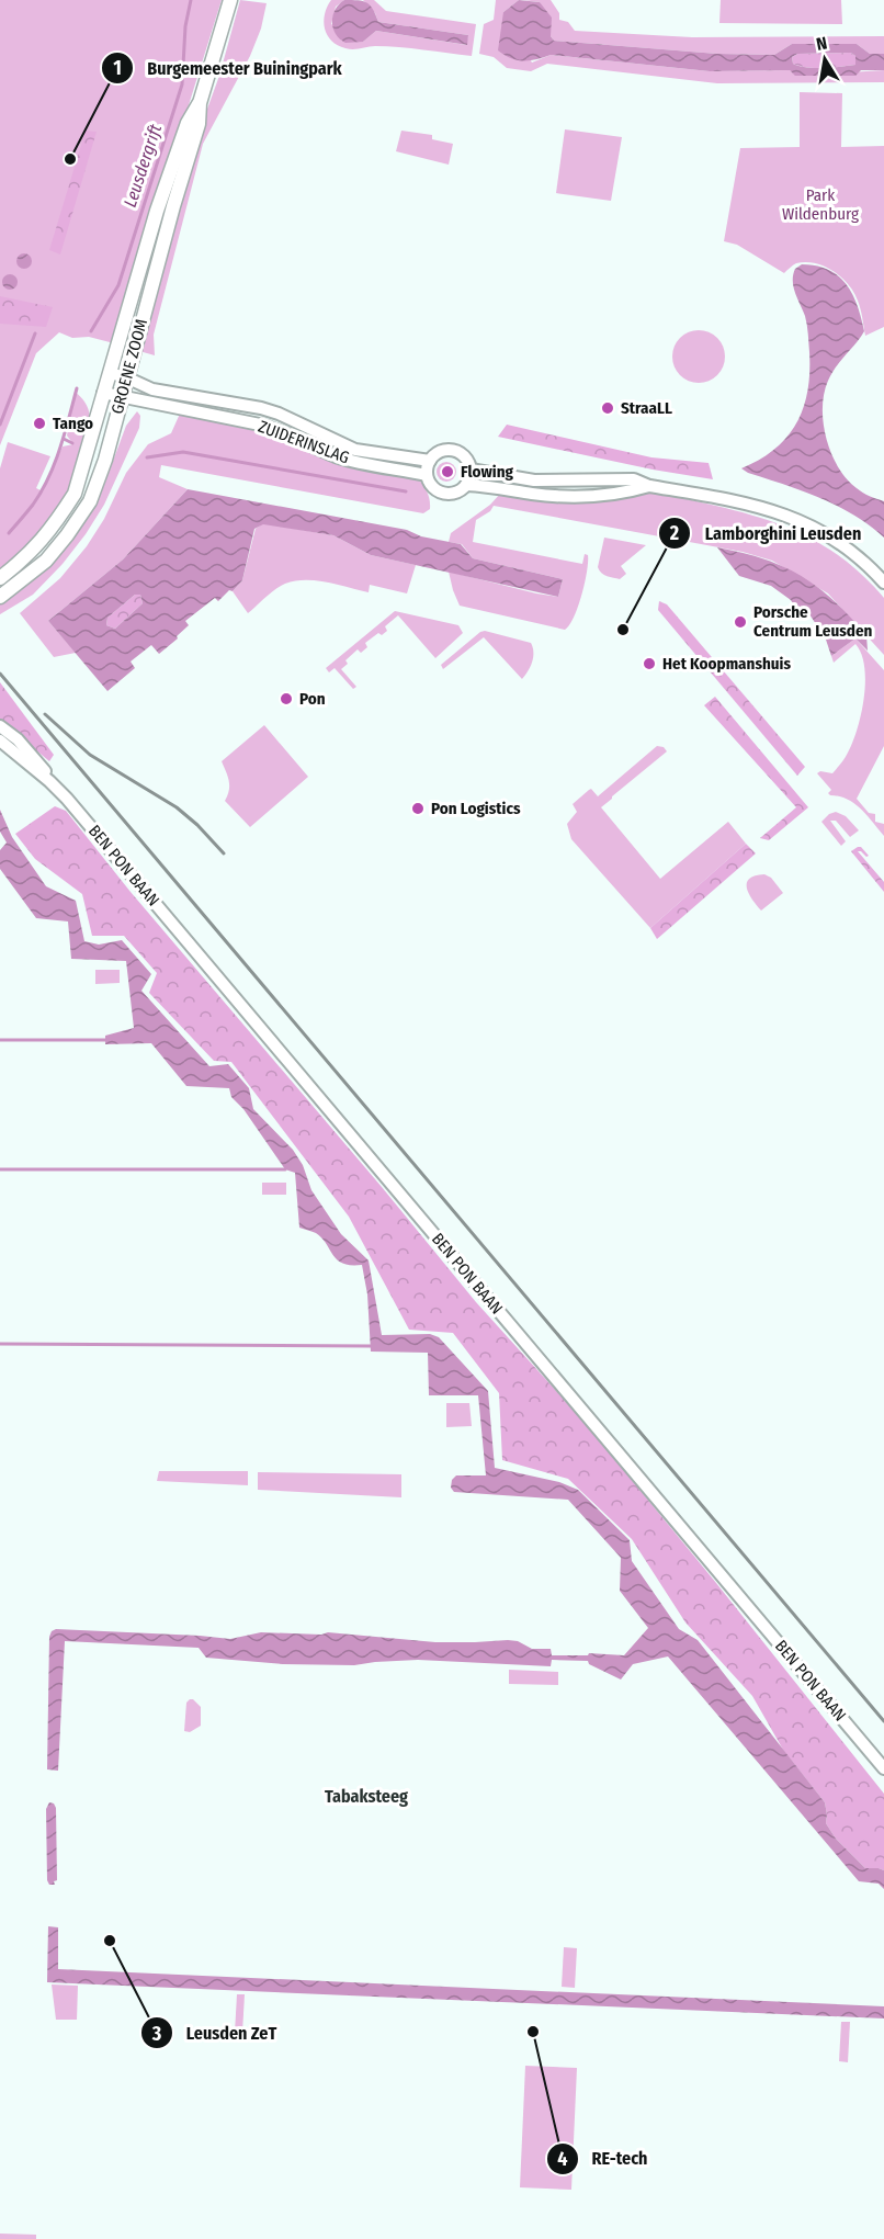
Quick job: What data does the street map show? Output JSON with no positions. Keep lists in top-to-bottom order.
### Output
{
  "streets": {
    "main road": ["GROENE ZOOM"],
    "street": ["ZUIDERINSLAG", "BEN PON BAAN"]
  },
  "crossings": [
    ["GROENE ZOOM", "ZUIDERINSLAG"]
  ],
  "districts": ["Tabaksteeg"],
  "water": ["Leusdergrift"],
  "parks": ["Park Wildenburg"],
  "places": [
    "Burgemeester Buiningpark",
    "StraaLL",
    "Tango",
    "Flowing",
    "Porsche Centrum Leusden",
    "Lamborghini Leusden",
    "Het Koopmanshuis",
    "Pon",
    "Pon Logistics",
    "Leusden ZeT",
    "RE-tech"
  ],
  "north": "top"
}
